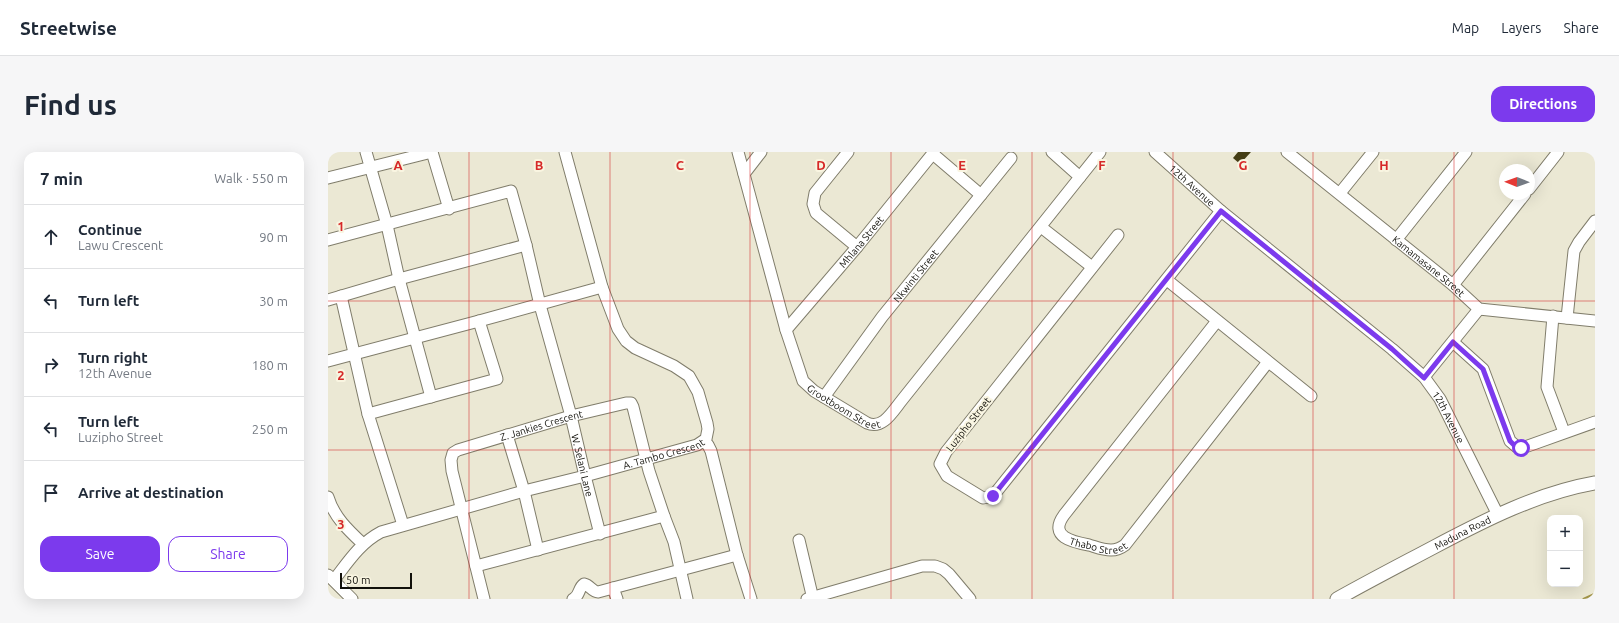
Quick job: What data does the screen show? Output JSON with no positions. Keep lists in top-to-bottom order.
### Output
{
  "streets": {
    "street": [
      "12th Avenue",
      "Mhlana Street",
      "Kamamasane Street",
      "Nkwinti Street",
      "Grootboom Street",
      "Luzipho Street",
      "Z. Jankies Crescent",
      "A. Tambo Crescent",
      "W. Selani Lane",
      "Maduna Road",
      "Thabo Street"
    ]
  },
  "crossings": [
    ["12th Avenue", "Luzipho Street"],
    ["12th Avenue", "Maduna Road"],
    ["Mhlana Street", "Grootboom Street"],
    ["Nkwinti Street", "Grootboom Street"],
    ["Z. Jankies Crescent", "A. Tambo Crescent"],
    ["Z. Jankies Crescent", "W. Selani Lane"],
    ["A. Tambo Crescent", "W. Selani Lane"]
  ],
  "scale_bar": "50 m",
  "north": "left",
  "page": {
    "header": "Streetwise",
    "nav": ["Map", "Layers", "Share"],
    "buttons": [
      "Directions",
      ["Save", "Share"]
    ],
    "title": "Find us",
    "heading": ["7 min", "Walk · 550 m"],
    "list": [
      ["Continue", "Lawu Crescent", "90 m"],
      ["Turn left", "30 m"],
      ["Turn right", "12th Avenue", "180 m"],
      ["Turn left", "Luzipho Street", "250 m"],
      "Arrive at destination"
    ],
    "map_buttons": ["+", "−"],
    "scale": "50 m"
  },
  "grid": {
    "columns": [
      "A",
      "B",
      "C",
      "D",
      "E",
      "F",
      "G",
      "H"
    ],
    "rows": ["1", "2", "3"]
  }
}
